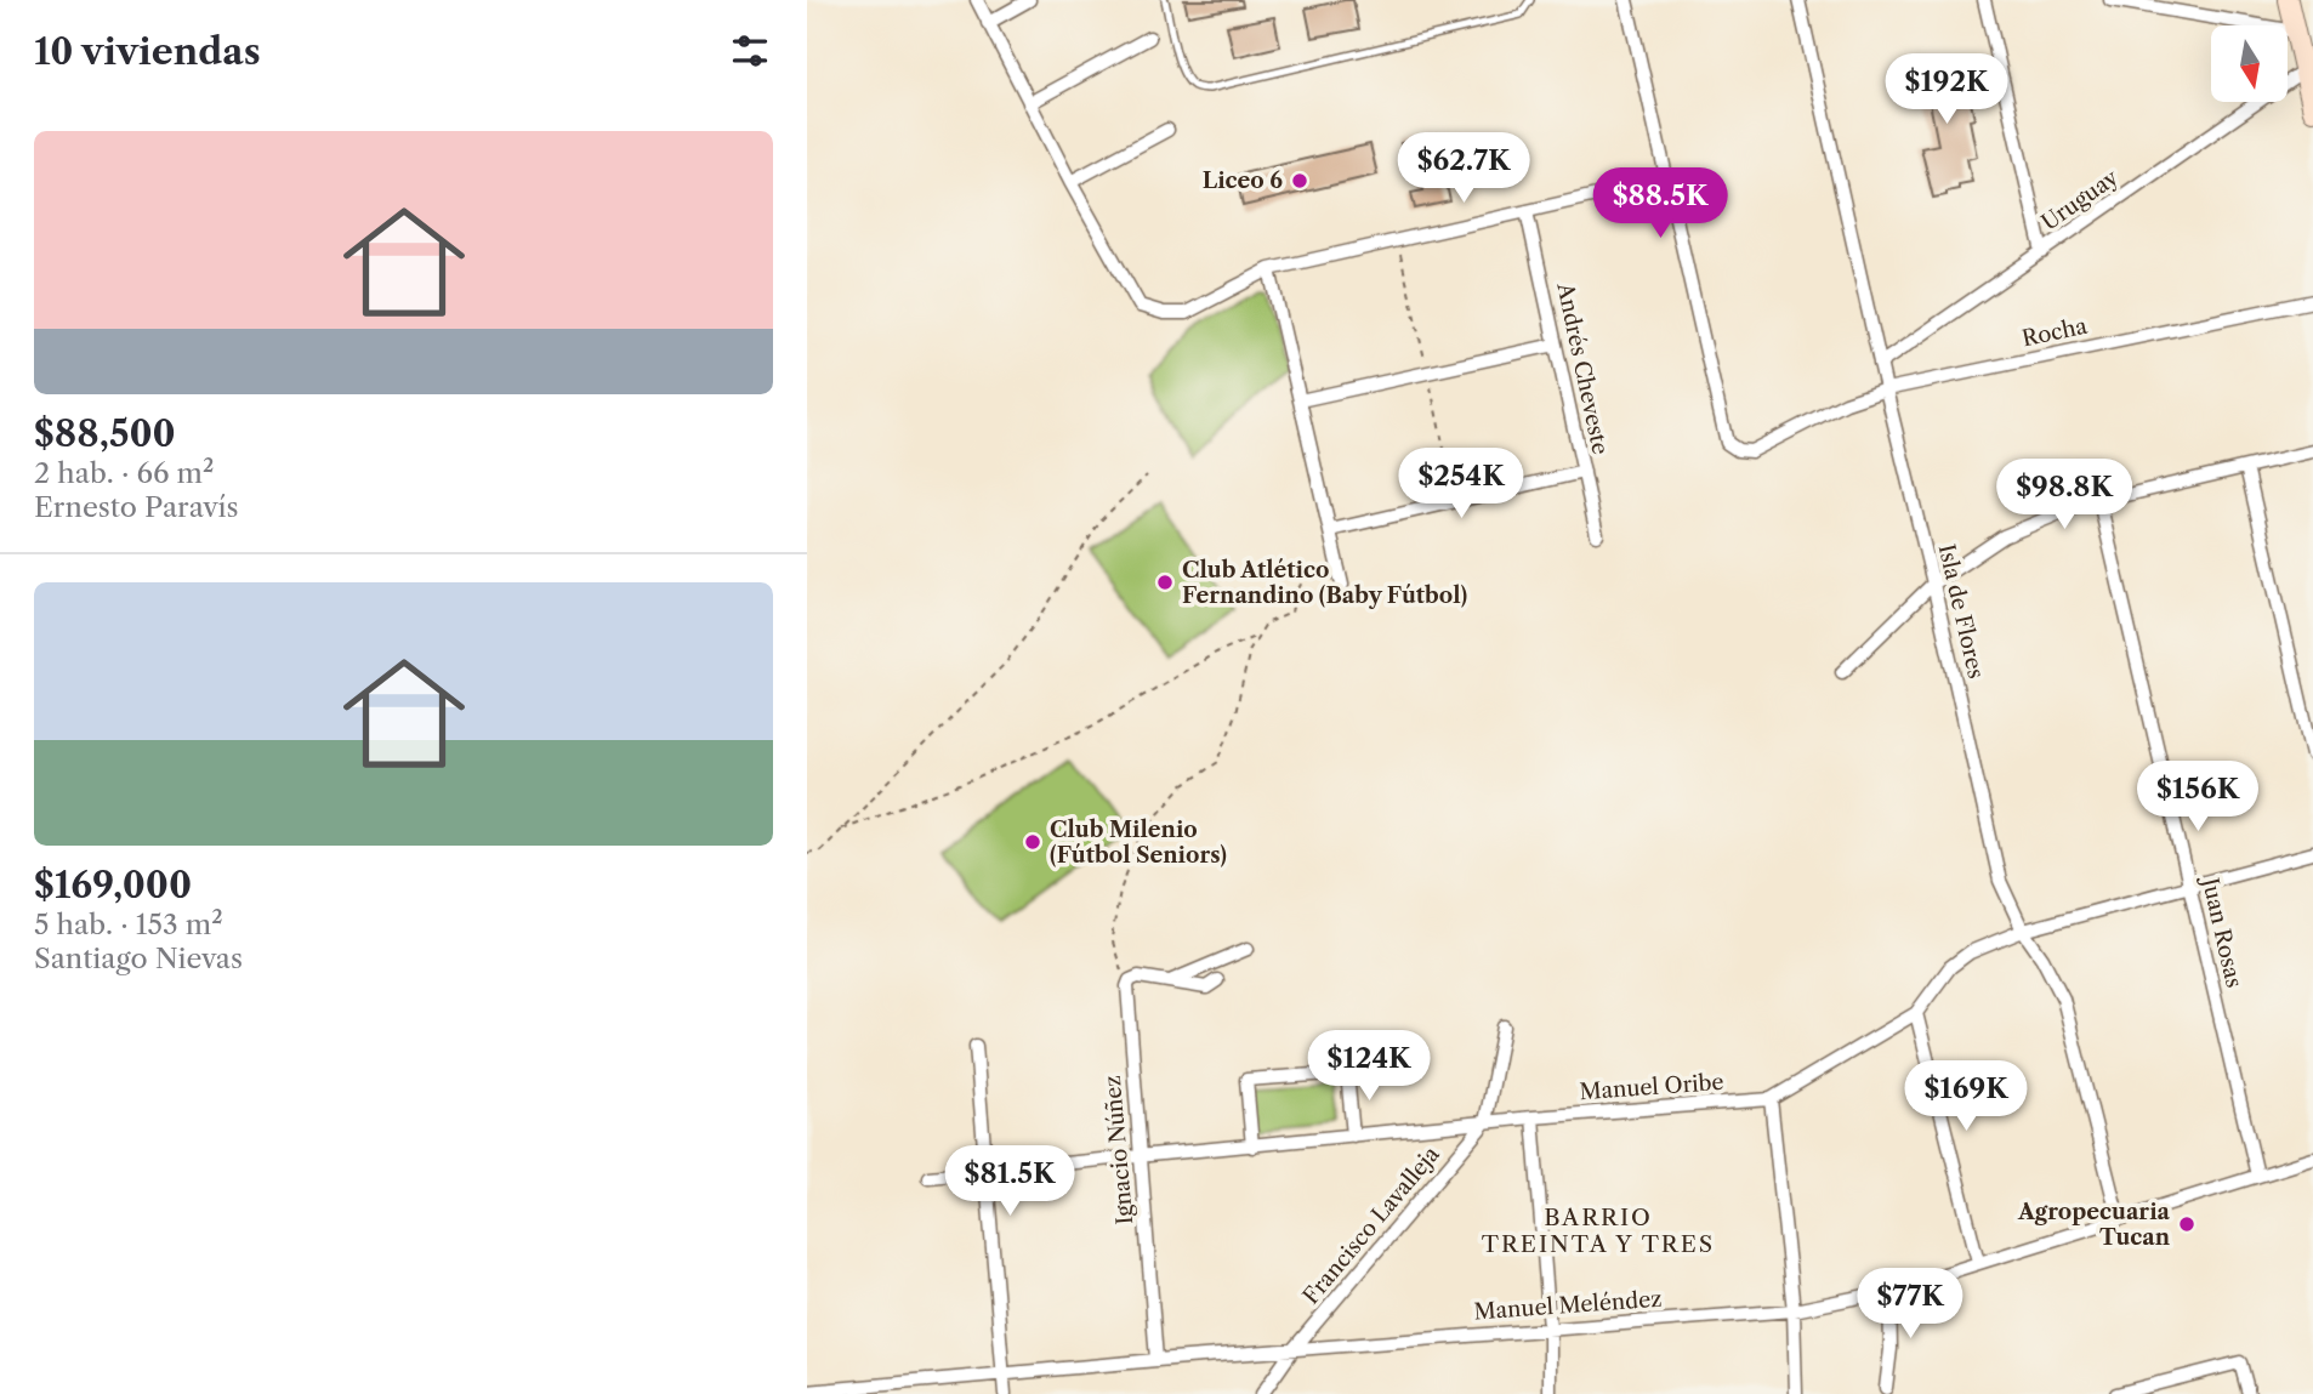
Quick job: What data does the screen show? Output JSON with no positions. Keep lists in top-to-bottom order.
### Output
{
  "streets": {
    "street": [
      "Uruguay",
      "Rocha",
      "Andrés Cheveste",
      "Isla de Flores",
      "Juan Rosas",
      "Manuel Oribe",
      "Ignacio Núñez",
      "Francisco Lavalleja",
      "Manuel Meléndez"
    ]
  },
  "crossings": [
    ["Uruguay", "Isla de Flores"],
    ["Rocha", "Isla de Flores"],
    ["Isla de Flores", "Manuel Oribe"],
    ["Isla de Flores", "Manuel Meléndez"],
    ["Juan Rosas", "Manuel Oribe"],
    ["Juan Rosas", "Manuel Meléndez"],
    ["Manuel Oribe", "Ignacio Núñez"],
    ["Manuel Oribe", "Francisco Lavalleja"],
    ["Ignacio Núñez", "Manuel Meléndez"],
    ["Francisco Lavalleja", "Manuel Meléndez"]
  ],
  "districts": ["BARRIO TREINTA Y TRES"],
  "places": [
    "Liceo 6",
    "Club Atlético Fernandino (Baby Fútbol)",
    "Club Milenio (Fútbol Seniors)",
    "Agropecuaria Tucan"
  ],
  "north": "bottom",
  "page": {
    "heading": "10 viviendas",
    "price": [
      "$192K",
      "$62.7K",
      "$88.5K",
      "$254K",
      "$98.8K",
      "$156K",
      "$124K",
      "$169K",
      "$81.5K",
      "$77K"
    ],
    "list": [
      {
        "name": "$88,500",
        "note": "2 hab. · 66 m² · Ernesto Paravís"
      },
      {
        "name": "$169,000",
        "note": "5 hab. · 153 m² · Santiago Nievas"
      }
    ]
  }
}
